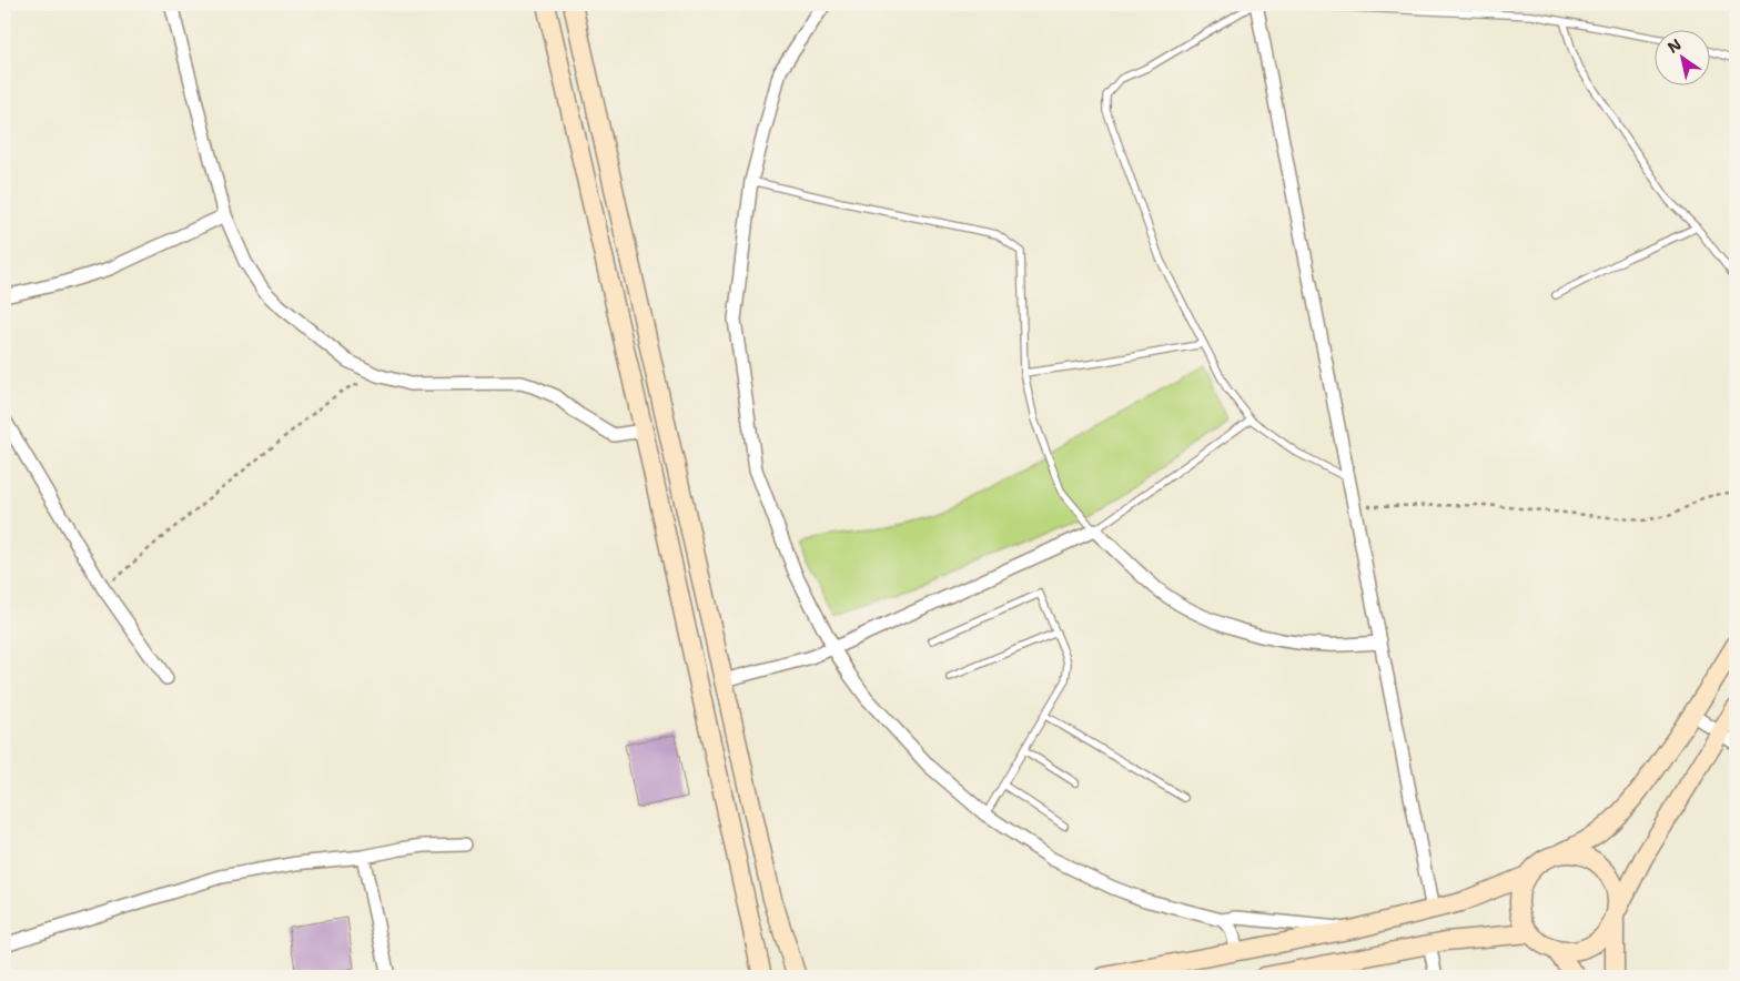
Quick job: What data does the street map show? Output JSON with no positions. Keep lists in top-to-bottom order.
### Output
{
  "north": "top left"
}
